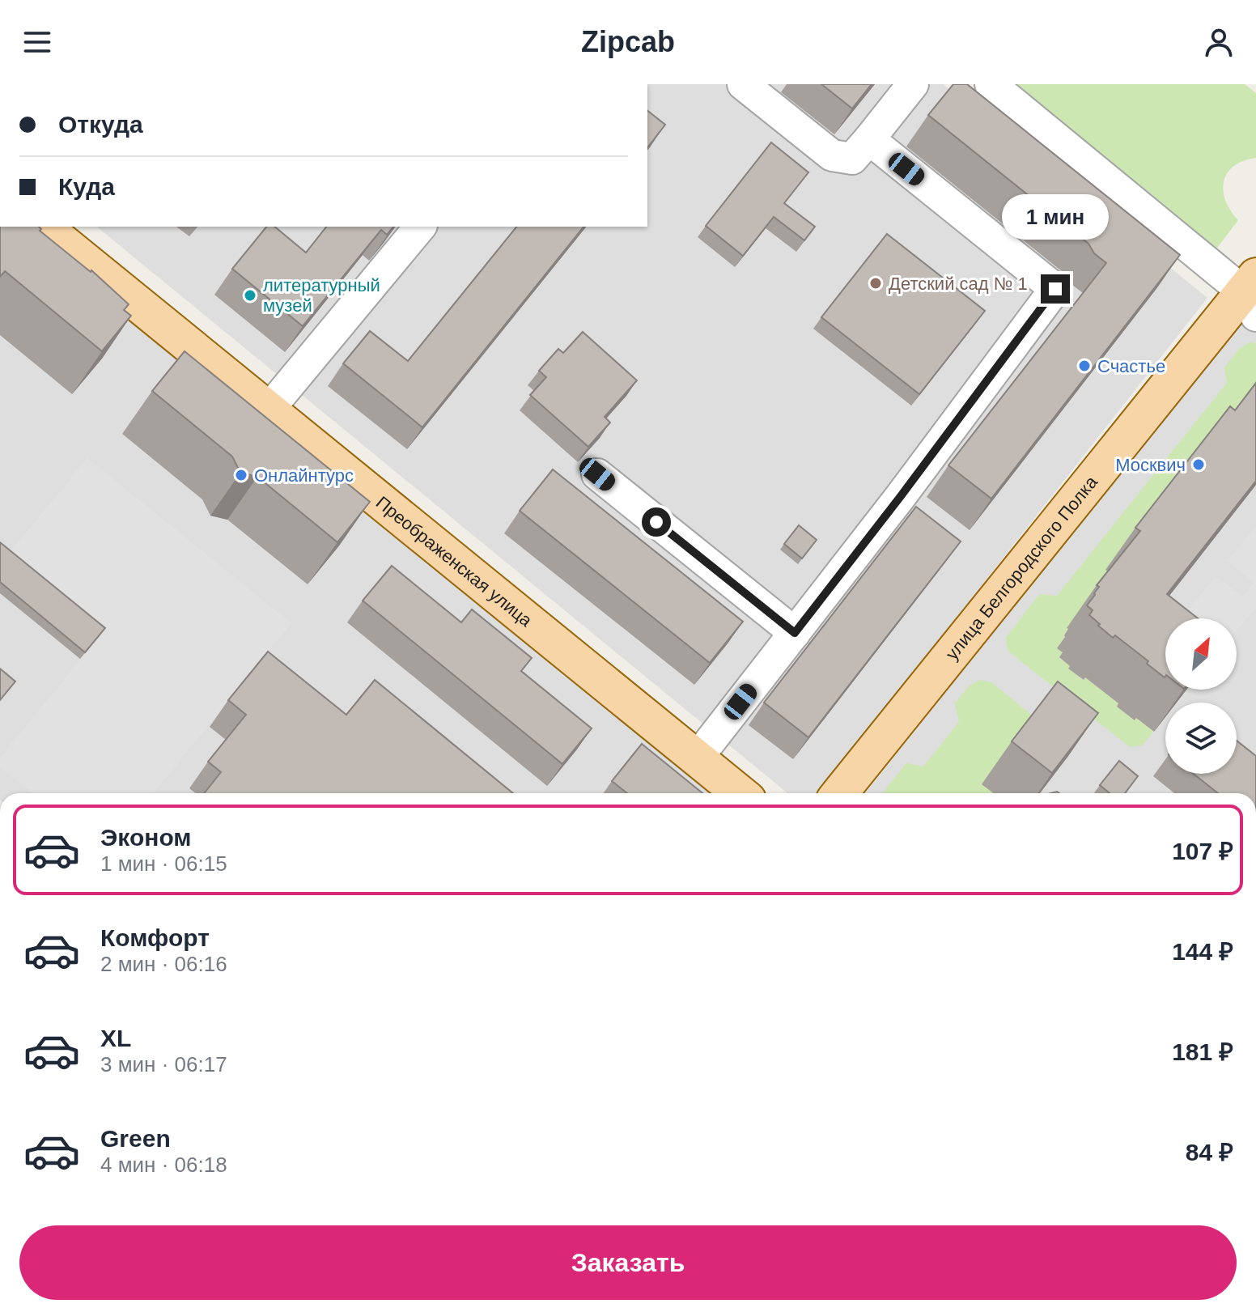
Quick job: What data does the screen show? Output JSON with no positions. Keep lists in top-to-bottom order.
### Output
{
  "streets": {
    "main road": ["Преображенская улица", "улица Белгородского Полка"]
  },
  "places": [
    "Детский сад № 1",
    "литературный музей",
    "Счастье",
    "Москвич",
    "Онлайнтурс"
  ],
  "north": "top right",
  "page": {
    "header": "Zipcab",
    "banner": ["Откуда", "Куда"],
    "bubble": "1 мин",
    "list": [
      {
        "name": "Эконом",
        "note": "1 мин · 06:15",
        "value": "107 ₽"
      },
      {
        "name": "Комфорт",
        "note": "2 мин · 06:16",
        "value": "144 ₽"
      },
      {
        "name": "XL",
        "note": "3 мин · 06:17",
        "value": "181 ₽"
      },
      {
        "name": "Green",
        "note": "4 мин · 06:18",
        "value": "84 ₽"
      }
    ],
    "buttons": "Заказать"
  }
}
